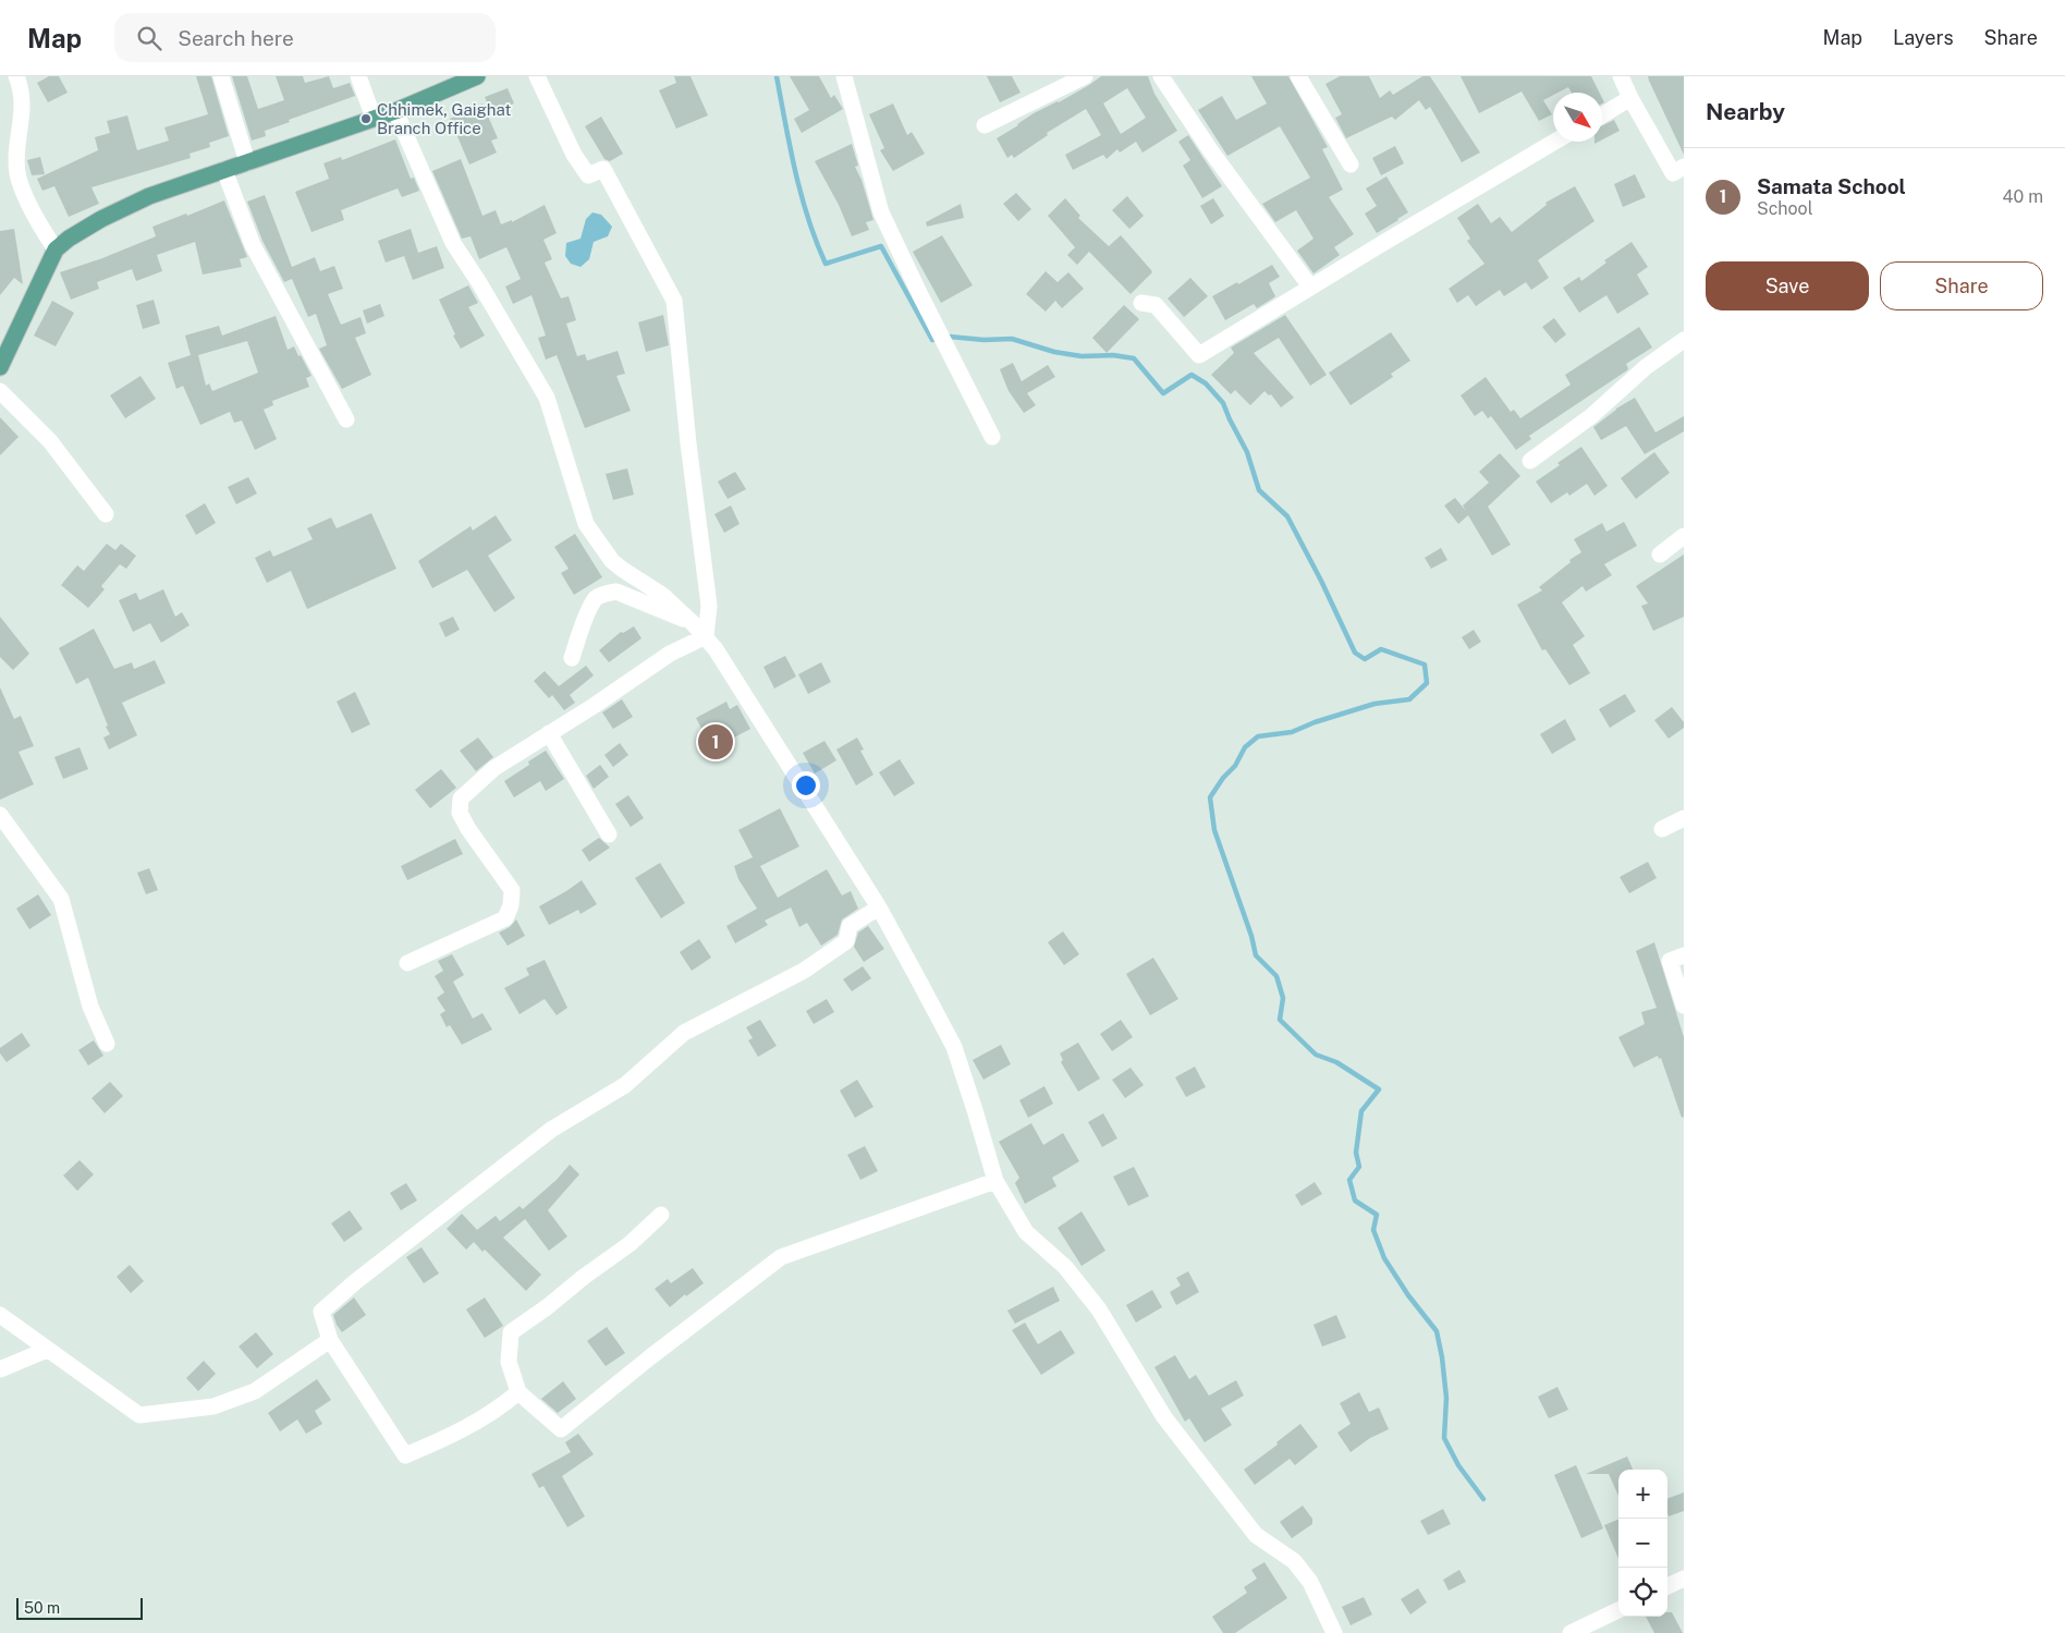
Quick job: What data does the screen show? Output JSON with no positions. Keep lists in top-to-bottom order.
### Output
{
  "places": ["Chhimek, Gaighat Branch Office"],
  "scale_bar": "50 m",
  "north": "bottom right",
  "page": {
    "header": "Map",
    "search": "Search here",
    "nav": ["Map", "Layers", "Share"],
    "heading": "Nearby",
    "list": [
      {
        "mark": "1",
        "name": "Samata School",
        "note": "School",
        "value": "40 m"
      }
    ],
    "buttons": ["Save", "Share"],
    "pins": "1",
    "map_buttons": ["+", "−"],
    "scale": "50 m"
  }
}
